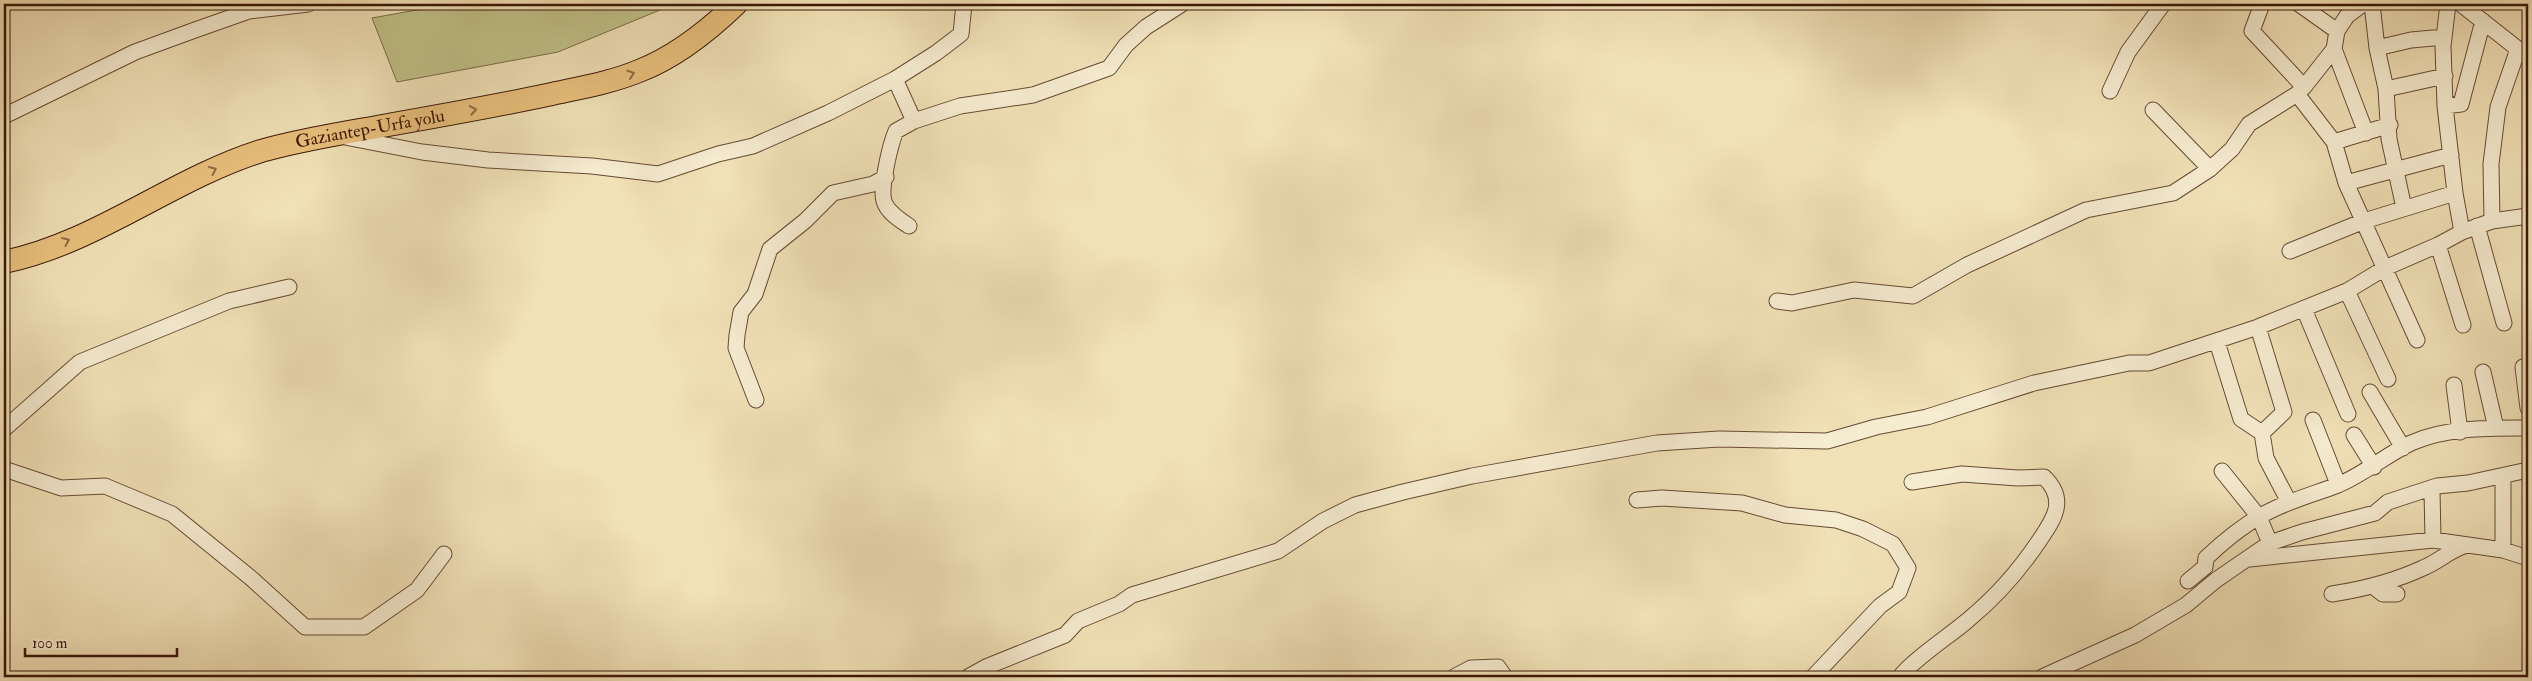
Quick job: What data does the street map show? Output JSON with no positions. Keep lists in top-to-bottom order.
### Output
{
  "streets": {
    "highway": ["Gaziantep-Urfa yolu"]
  },
  "scale_bar": "100 m"
}
